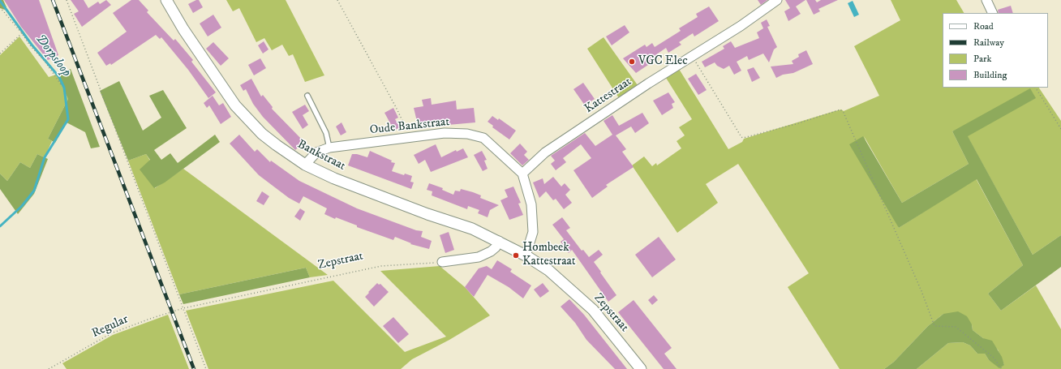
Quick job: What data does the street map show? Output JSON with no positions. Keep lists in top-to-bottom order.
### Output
{
  "streets": {
    "street": [
      "Kattestraat",
      "Oude Bankstraat",
      "Bankstraat",
      "Zepstraat"
    ],
    "path": ["Regular"]
  },
  "crossings": [
    ["Kattestraat", "Oude Bankstraat"],
    ["Oude Bankstraat", "Bankstraat"],
    ["Bankstraat", "Zepstraat"],
    ["Zepstraat", "Regular"]
  ],
  "water": ["Dorpsloop"],
  "places": ["VGC Elec", "Hombeek Kattestraat"],
  "legend": [
    "Road",
    "Railway",
    "Park",
    "Building"
  ]
}
